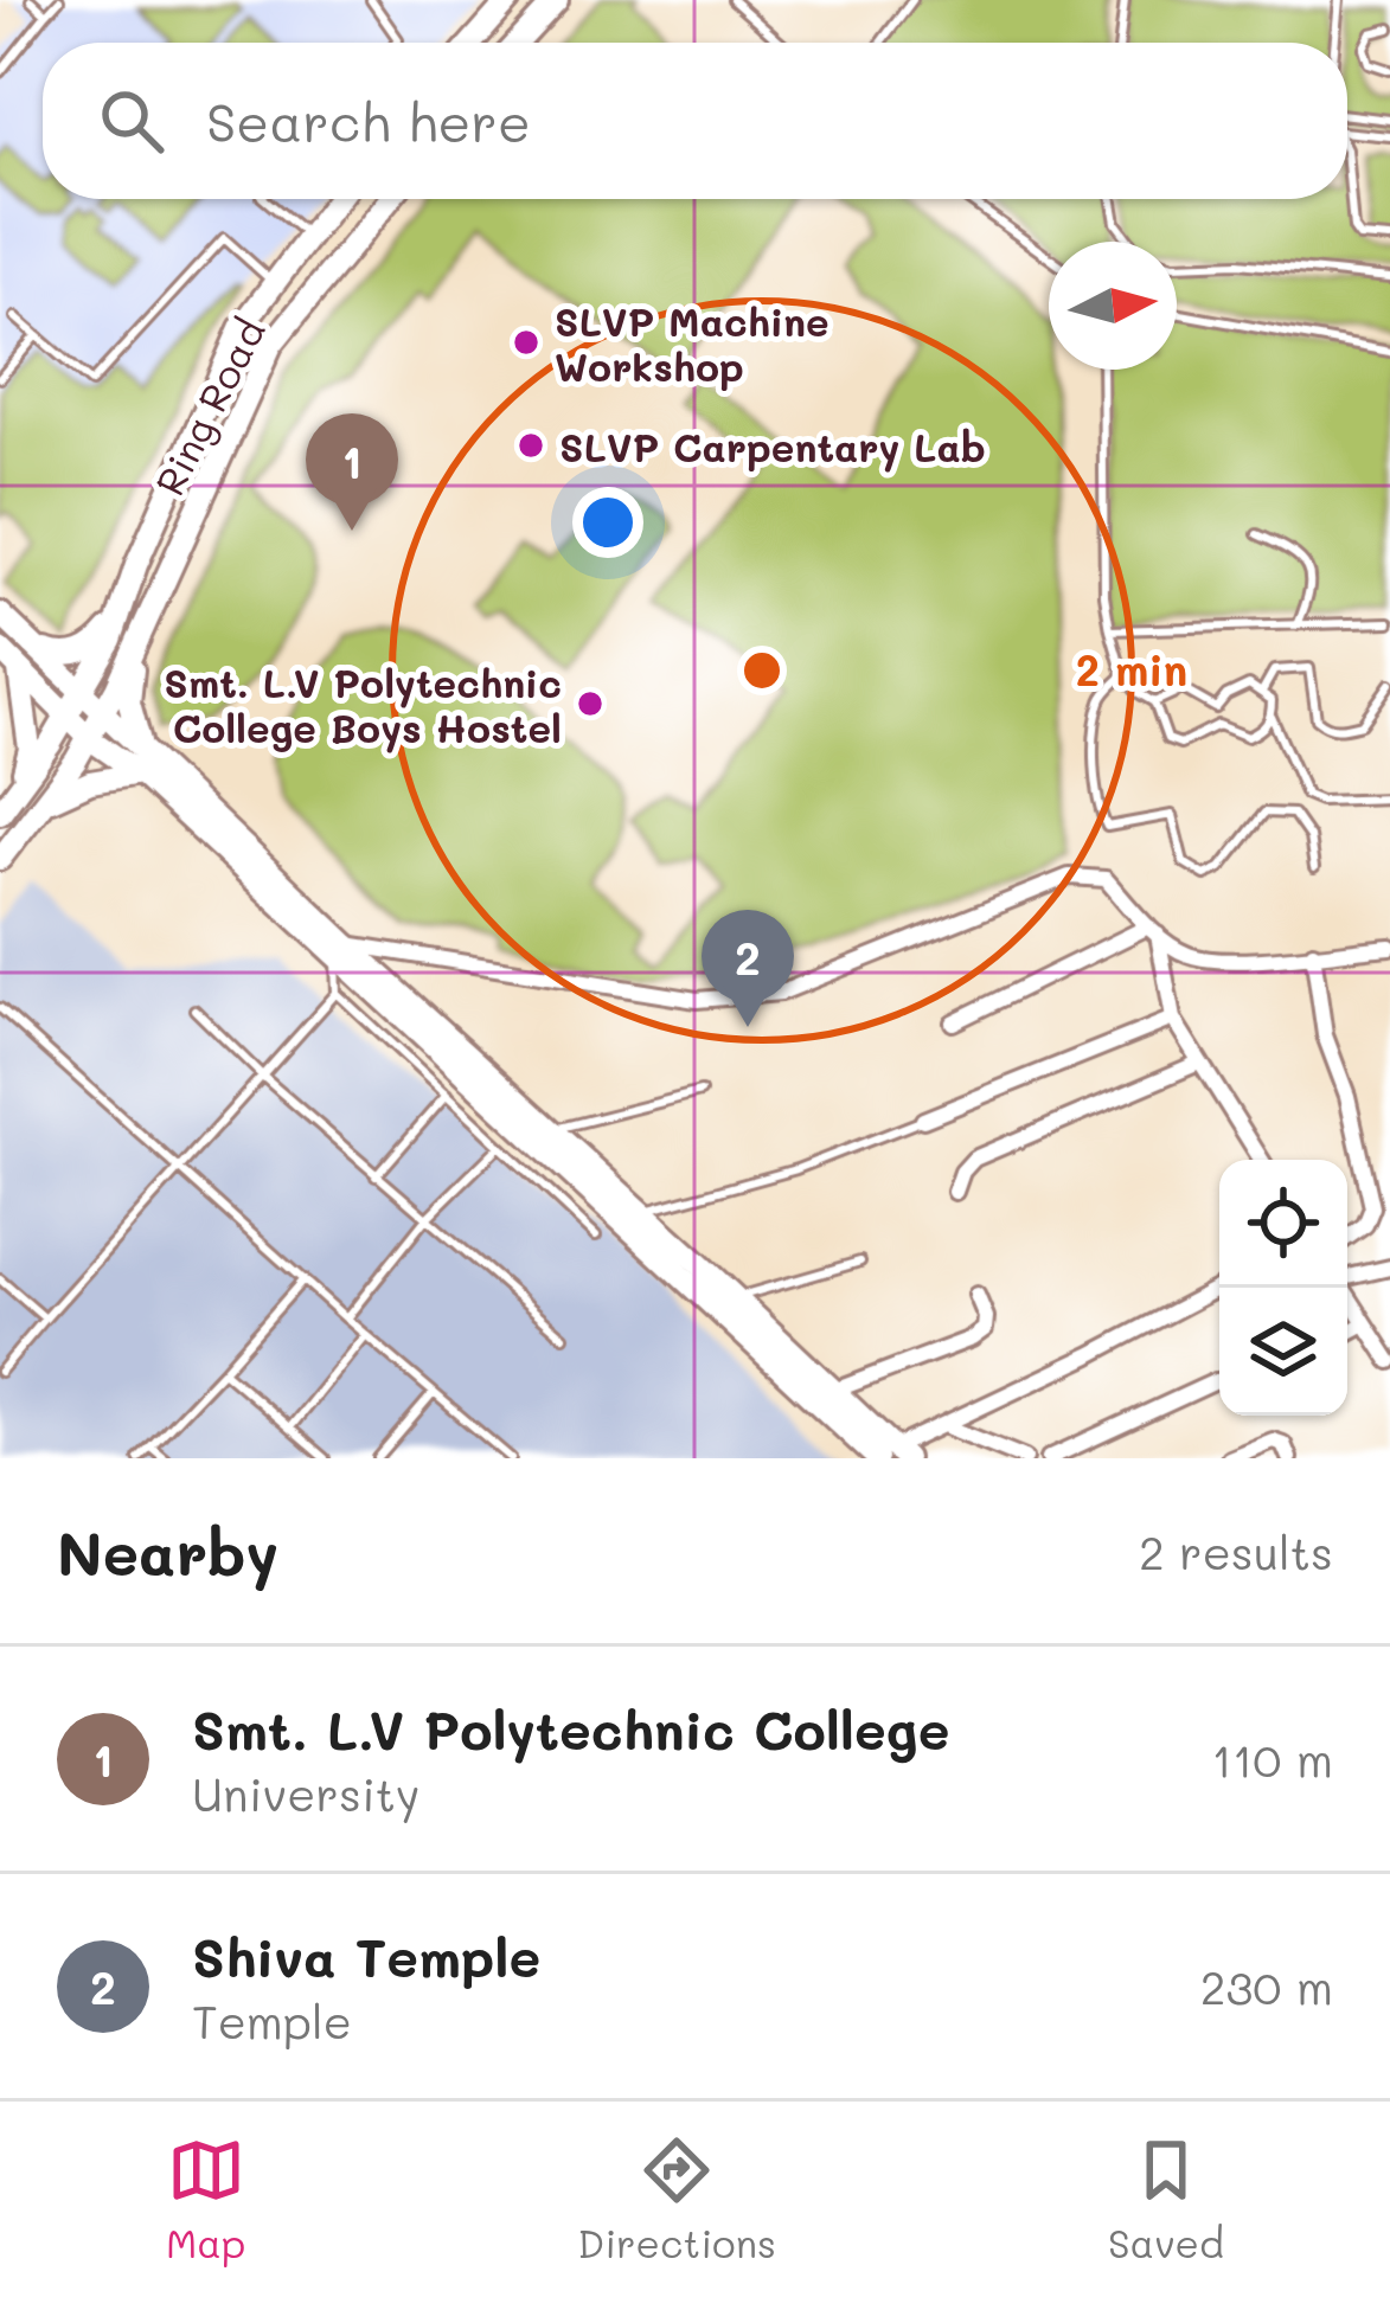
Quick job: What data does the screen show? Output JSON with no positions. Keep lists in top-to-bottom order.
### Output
{
  "streets": {
    "main road": ["Ring Road"]
  },
  "places": ["SLVP Machine Workshop", "SLVP Carpentary Lab", "Smt. L.V Polytechnic College Boys Hostel"],
  "north": "right",
  "page": {
    "search": "Search here",
    "pins": ["1", "2"],
    "heading": ["Nearby", "2 results"],
    "list": [
      {
        "mark": "1",
        "name": "Smt. L.V Polytechnic College",
        "note": "University",
        "value": "110 m"
      },
      {
        "mark": "2",
        "name": "Shiva Temple",
        "note": "Temple",
        "value": "230 m"
      }
    ],
    "nav": ["Map", "Directions", "Saved"]
  },
  "rings": ["2 min"]
}
